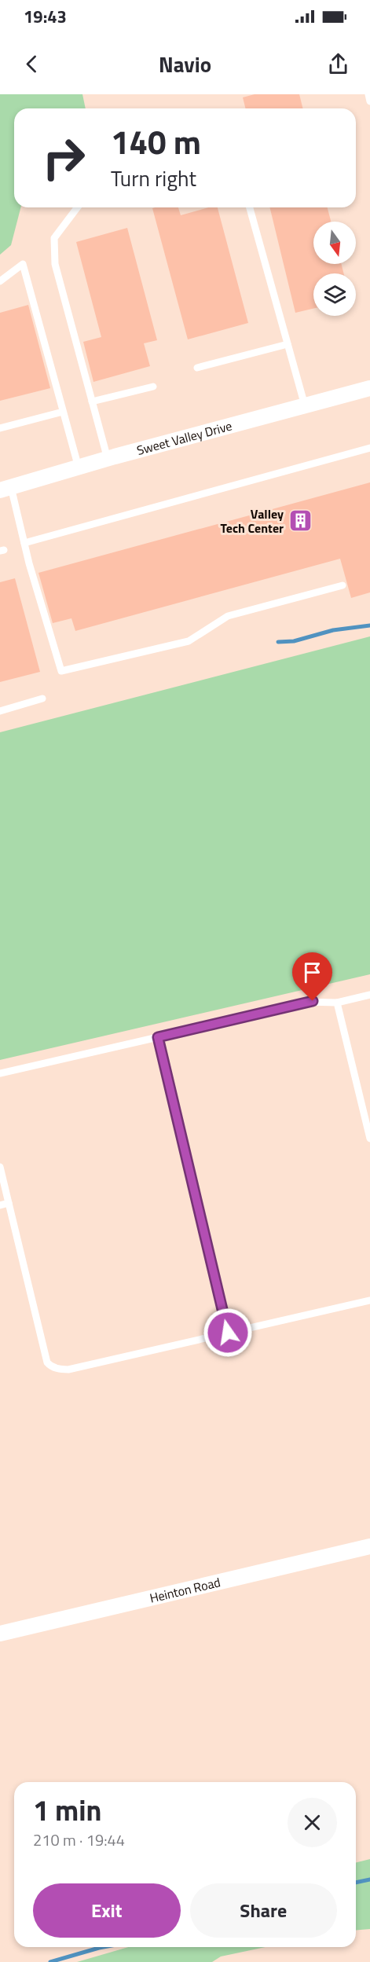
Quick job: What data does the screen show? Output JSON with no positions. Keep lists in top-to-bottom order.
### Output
{
  "streets": {
    "street": ["Sweet Valley Drive", "Heinton Road"]
  },
  "places": {
    "building": ["Valley Tech Center"]
  },
  "north": "bottom",
  "page": {
    "status": "19:43",
    "header": "Navio",
    "turn": ["140 m", "Turn right"],
    "heading": ["1 min", "210 m · 19:44"],
    "buttons": ["Exit", "Share"]
  }
}
